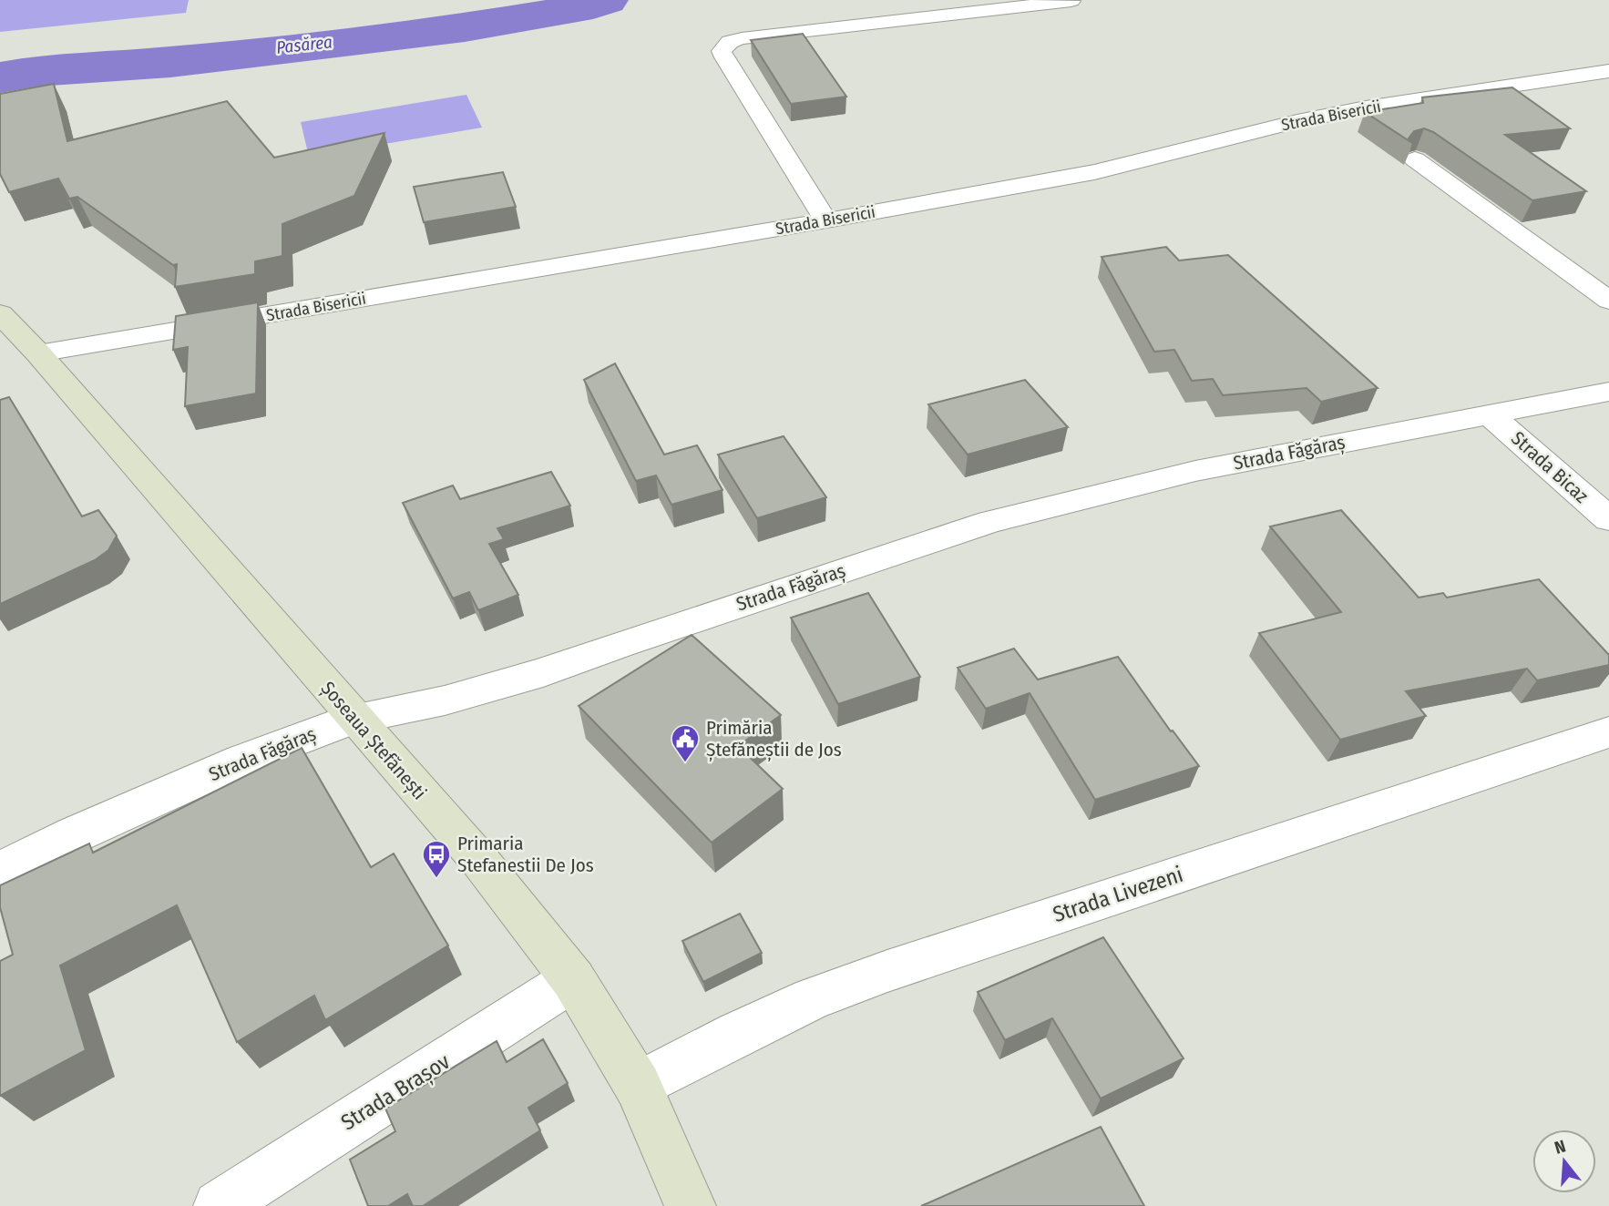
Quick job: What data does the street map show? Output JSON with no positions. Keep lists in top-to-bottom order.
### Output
{
  "streets": {
    "main road": ["Șoseaua Ștefănești"],
    "street": [
      "Strada Bisericii",
      "Strada Făgăraș",
      "Strada Bicaz",
      "Strada Livezeni",
      "Strada Brașov"
    ]
  },
  "crossings": [
    ["Strada Bisericii", "Șoseaua Ștefănești"],
    ["Strada Făgăraș", "Strada Bicaz"],
    ["Strada Făgăraș", "Șoseaua Ștefănești"],
    ["Șoseaua Ștefănești", "Strada Livezeni"],
    ["Șoseaua Ștefănești", "Strada Brașov"]
  ],
  "water": ["Pasărea"],
  "places": {
    "public building": ["Primăria Ștefăneștii de Jos"],
    "bus stop": ["Primaria Stefanestii De Jos"]
  },
  "north": "top"
}
